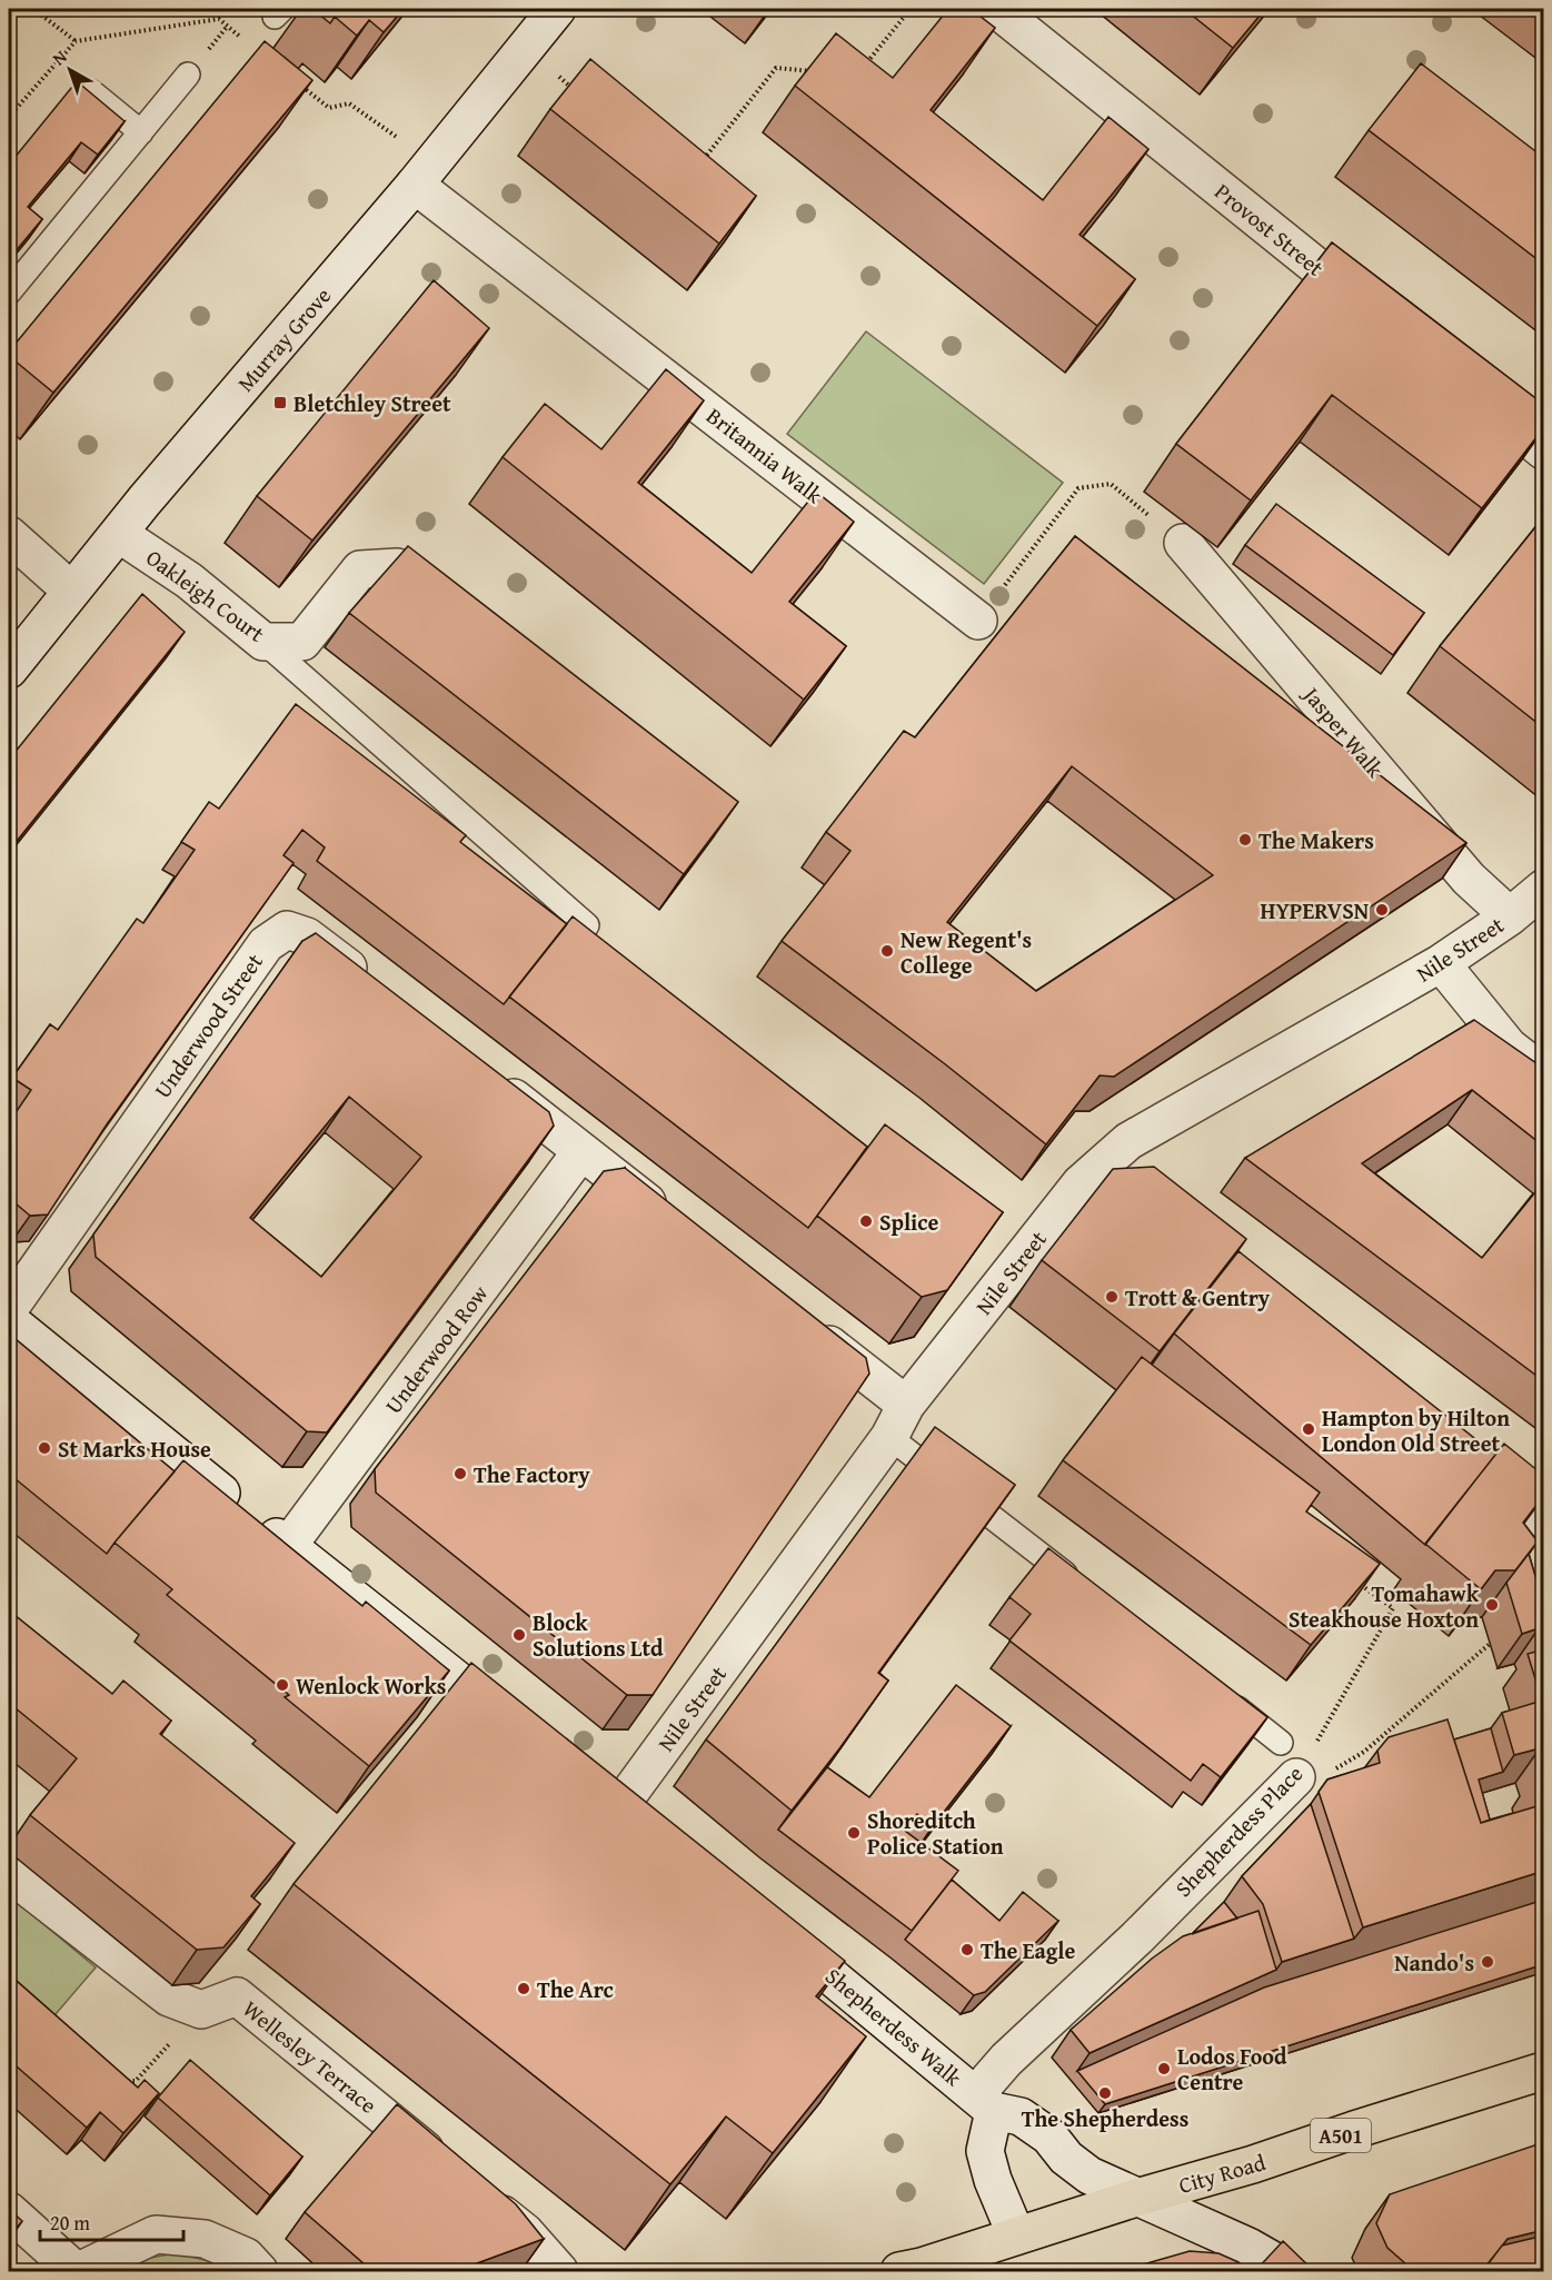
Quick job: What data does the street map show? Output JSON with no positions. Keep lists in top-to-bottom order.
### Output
{
  "streets": {
    "highway": ["A501", "City Road"],
    "street": [
      "Provost Street",
      "Murray Grove",
      "Britannia Walk",
      "Oakleigh Court",
      "Jasper Walk",
      "Nile Street",
      "Underwood Street",
      "Underwood Row",
      "Shepherdess Place",
      "Shepherdess Walk",
      "Wellesley Terrace"
    ]
  },
  "crossings": [
    ["Murray Grove", "Britannia Walk"],
    ["Murray Grove", "Oakleigh Court"],
    ["Jasper Walk", "Nile Street"],
    ["Shepherdess Place", "Shepherdess Walk"],
    ["Shepherdess Walk", "City Road"]
  ],
  "places": {
    "transit": ["Bletchley Street"],
    "other": [
      "The Makers",
      "HYPERVSN",
      "New Regent's College",
      "Splice",
      "Trott & Gentry",
      "Hampton by Hilton London Old Street",
      "St Marks House",
      "The Factory",
      "Tomahawk Steakhouse Hoxton",
      "Block Solutions Ltd",
      "Wenlock Works",
      "Shoreditch Police Station",
      "The Eagle",
      "Nando's",
      "The Arc",
      "Lodos Food Centre",
      "The Shepherdess"
    ]
  },
  "scale_bar": "20 m",
  "north": "top left"
}
